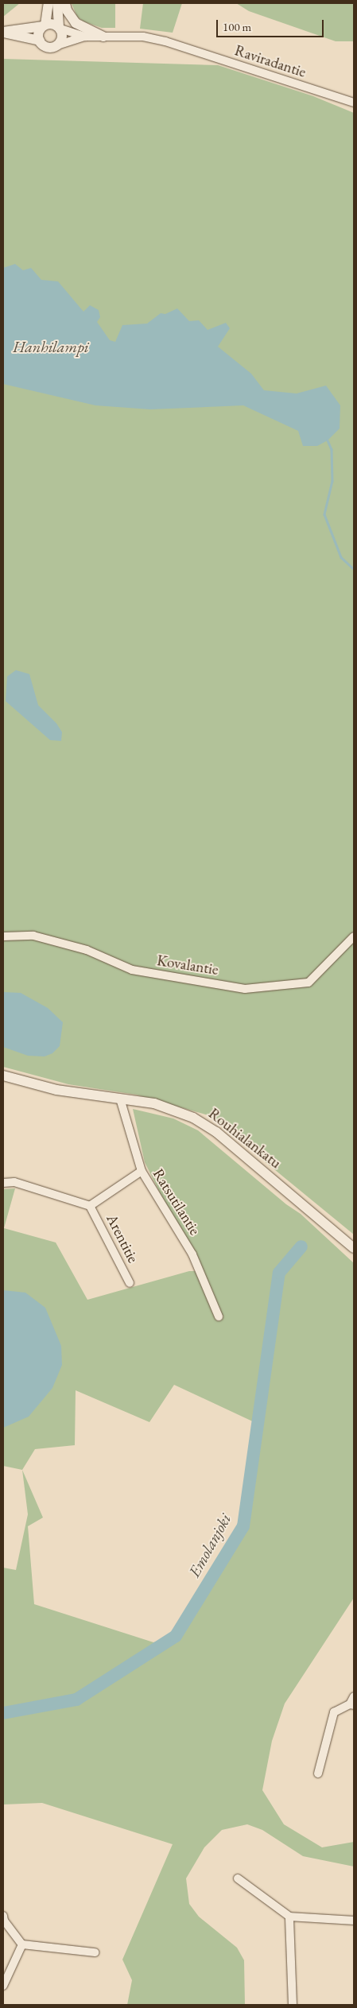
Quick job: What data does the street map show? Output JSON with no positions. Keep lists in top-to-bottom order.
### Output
{
  "streets": {
    "street": [
      "Raviradantie",
      "Kovalantie",
      "Rouhialankatu",
      "Ratsutilantie",
      "Arentitie"
    ]
  },
  "crossings": [
    ["Rouhialankatu", "Ratsutilantie"]
  ],
  "water": ["Hanhilampi", "Emolanjoki"],
  "scale_bar": "100 m"
}
